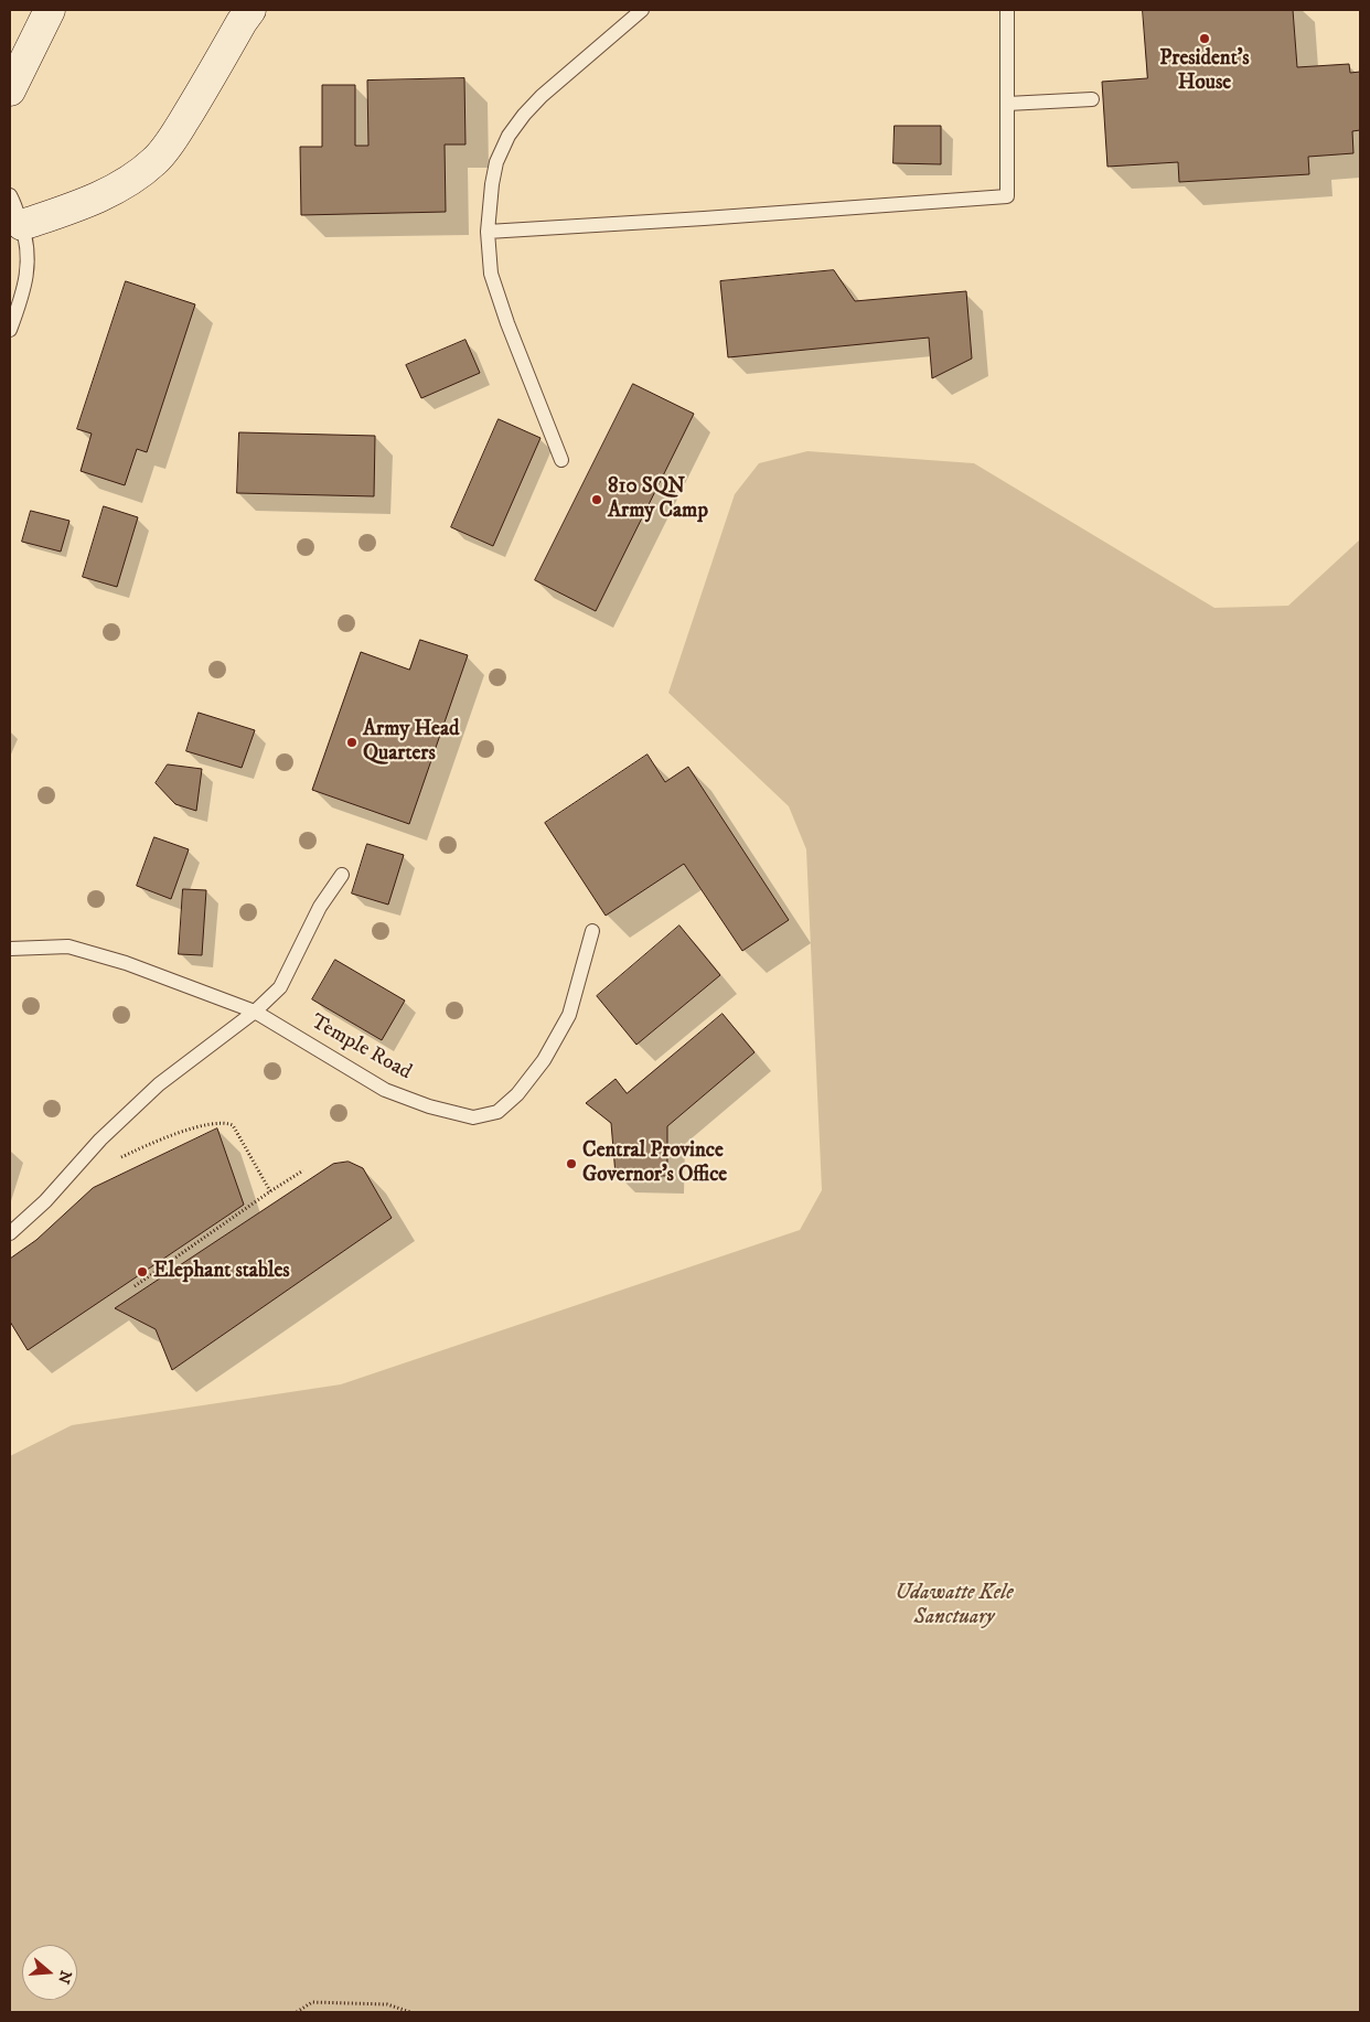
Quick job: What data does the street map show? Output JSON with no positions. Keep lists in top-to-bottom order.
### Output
{
  "streets": {
    "lane": ["Temple Road"]
  },
  "parks": ["Udawatte Kele Sanctuary"],
  "places": [
    "President's House",
    "810 SQN Army Camp",
    "Army Head Quarters",
    "Central Province Governor's Office",
    "Elephant stables"
  ],
  "north": "right"
}
